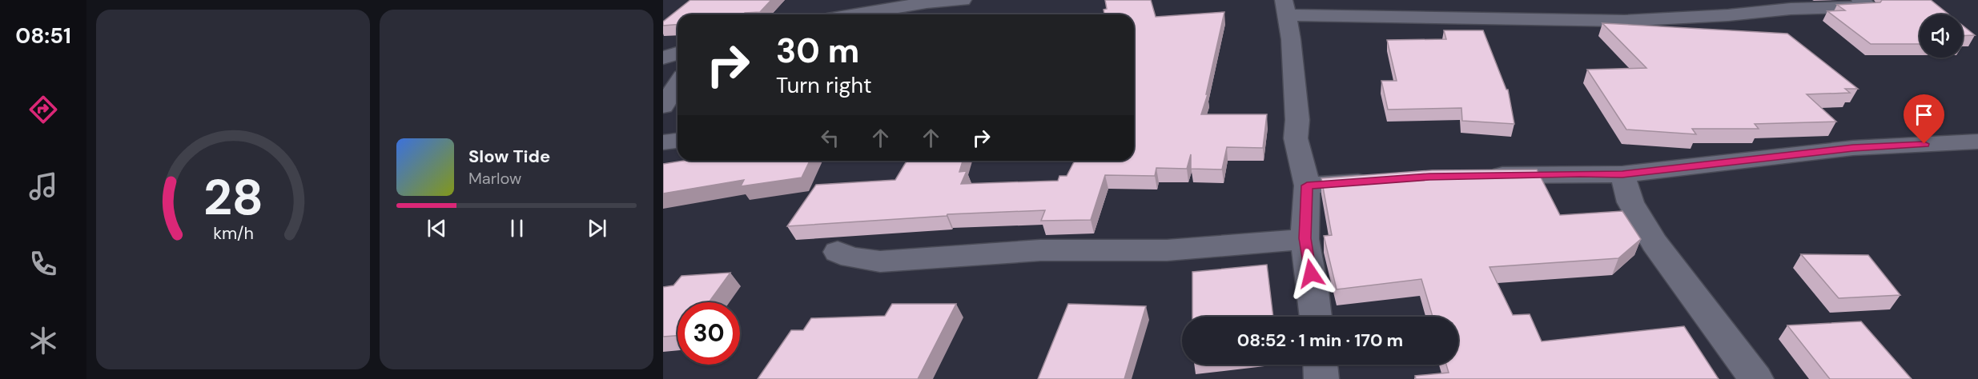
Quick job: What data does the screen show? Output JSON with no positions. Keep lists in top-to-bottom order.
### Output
{
  "page": {
    "tabs": "08:51",
    "turn": ["30 m", "Turn right"],
    "song": ["Slow Tide", "Marlow"],
    "limit": "30",
    "trip": "08:52 · 1 min · 170 m",
    "gauge": ["28", "km/h"]
  }
}
